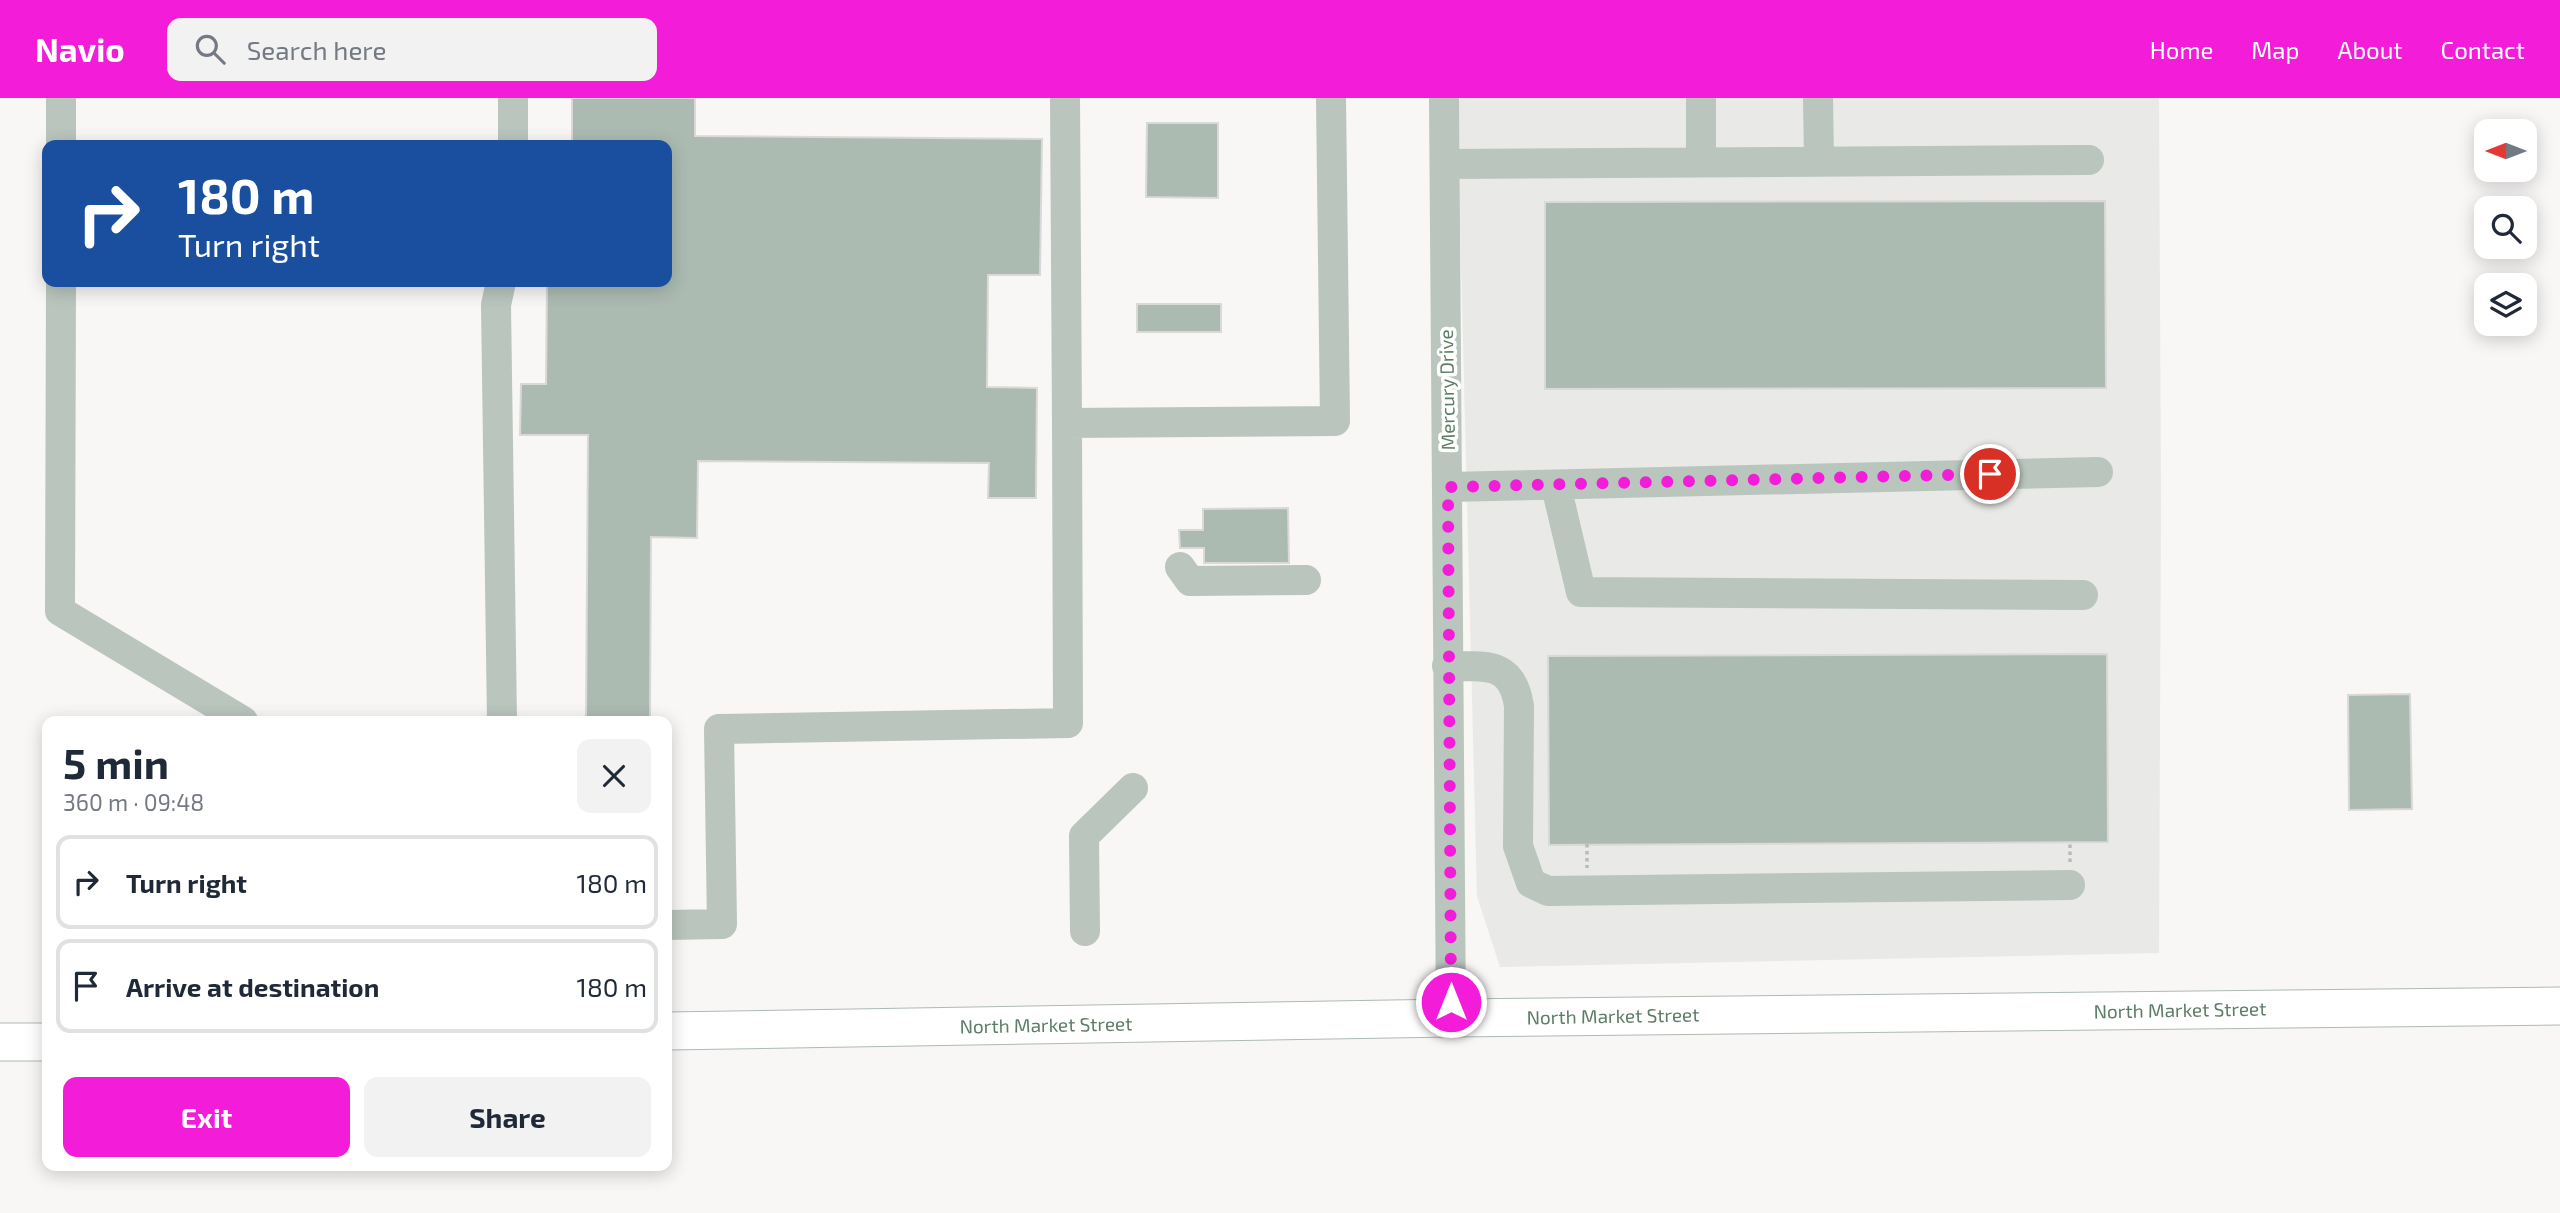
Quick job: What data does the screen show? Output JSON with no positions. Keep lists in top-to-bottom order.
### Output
{
  "streets": {
    "main road": ["North Market Street"],
    "street": ["Mercury Drive"]
  },
  "crossings": [
    ["Mercury Drive", "North Market Street"]
  ],
  "north": "left",
  "page": {
    "header": "Navio",
    "search": "Search here",
    "nav": [
      "Home",
      "Map",
      "About",
      "Contact"
    ],
    "turn": ["180 m", "Turn right"],
    "heading": ["5 min", "360 m · 09:48"],
    "list": [
      {
        "name": "Turn right",
        "value": "180 m"
      },
      {
        "name": "Arrive at destination",
        "value": "180 m"
      }
    ],
    "buttons": ["Exit", "Share"]
  }
}
